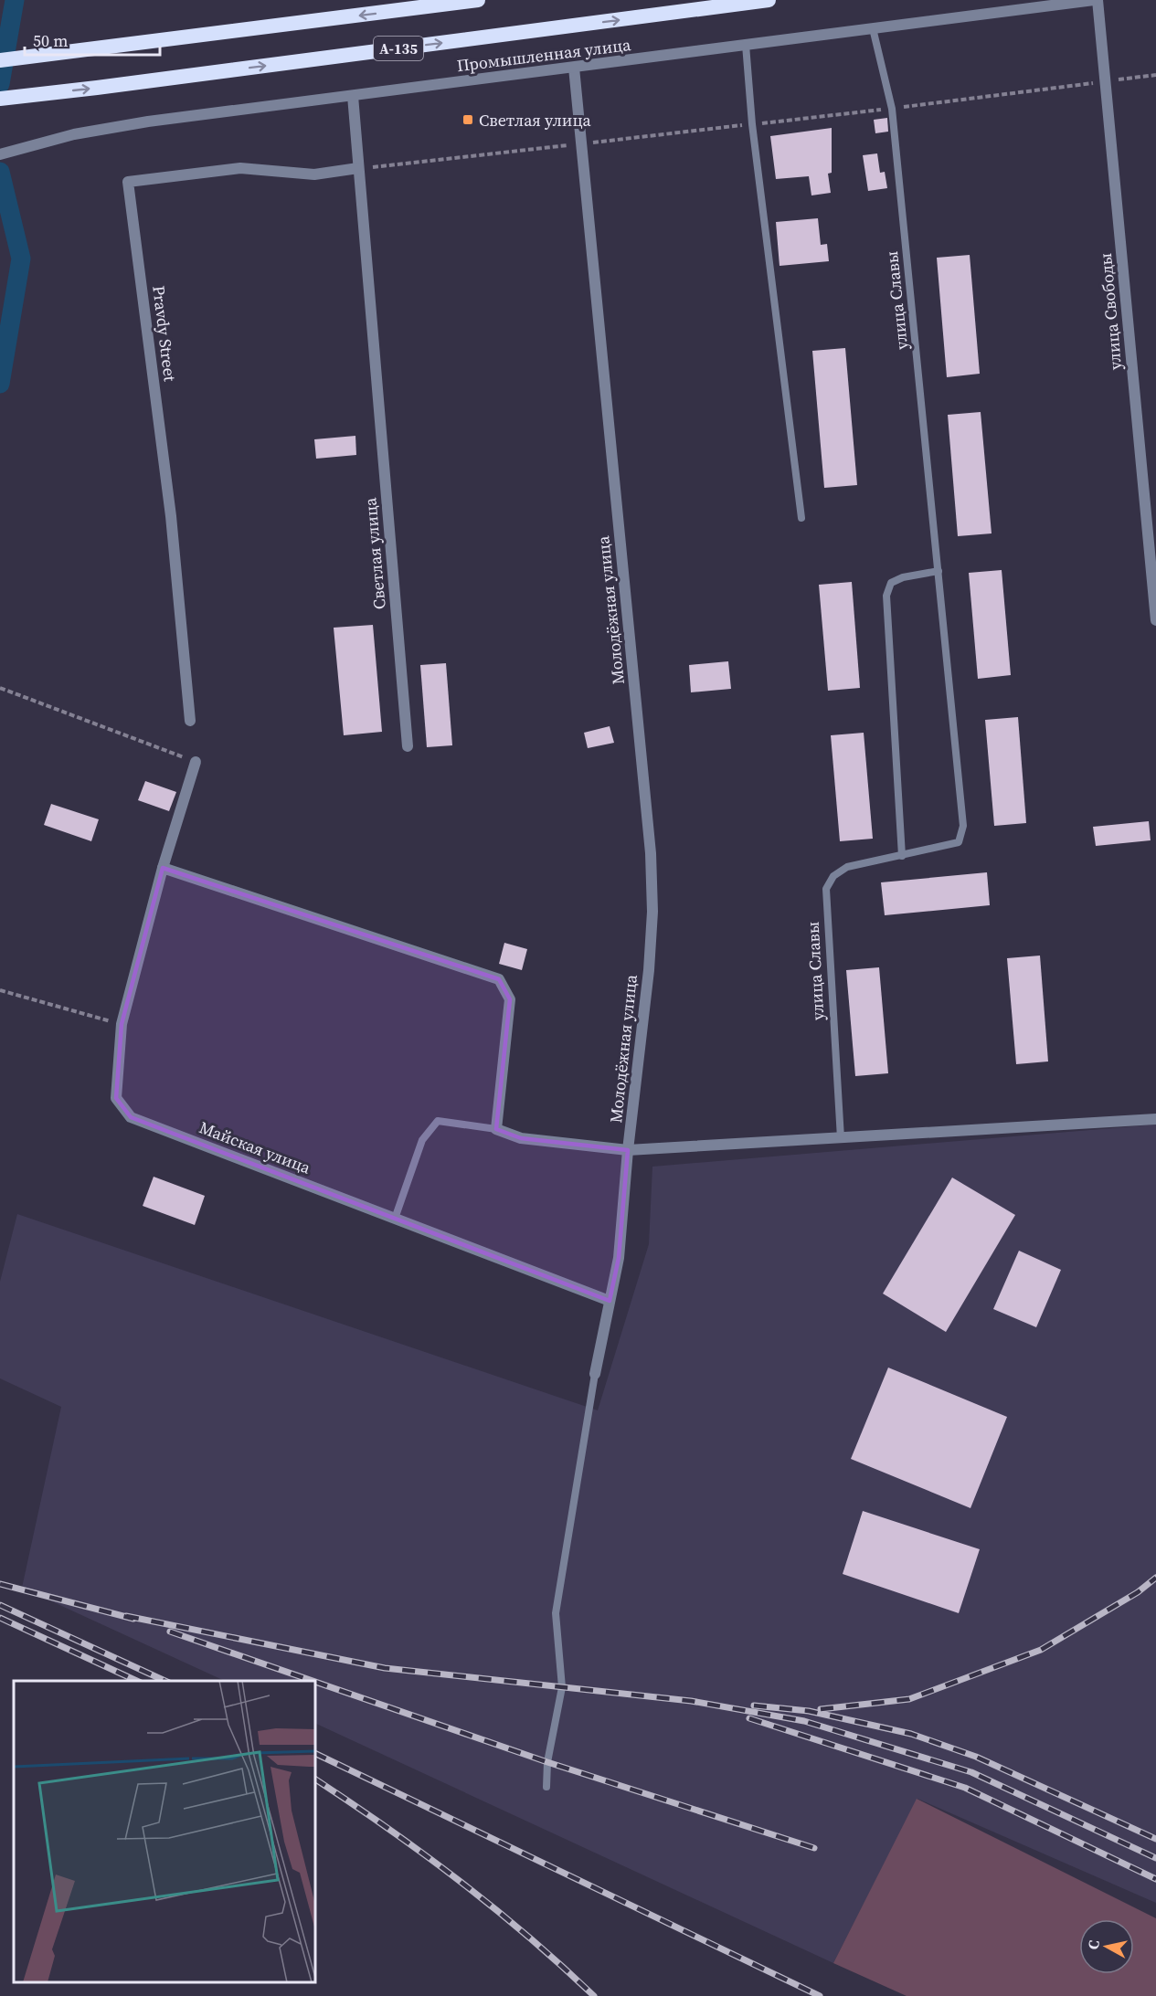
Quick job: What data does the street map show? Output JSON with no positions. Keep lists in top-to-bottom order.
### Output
{
  "streets": {
    "highway": ["А-135"],
    "street": [
      "Промышленная улица",
      "улица Свободы",
      "Pravdy Street",
      "Светлая улица",
      "Молодёжная улица",
      "Майская улица"
    ],
    "lane": ["улица Славы"]
  },
  "crossings": [
    ["Промышленная улица", "улица Славы"],
    ["Промышленная улица", "улица Свободы"],
    ["Промышленная улица", "Светлая улица"],
    ["Промышленная улица", "Молодёжная улица"],
    ["Pravdy Street", "Светлая улица"],
    ["Молодёжная улица", "Майская улица"]
  ],
  "places": {
    "transit": ["Светлая улица"]
  },
  "scale_bar": "50 m",
  "north": "left"
}
